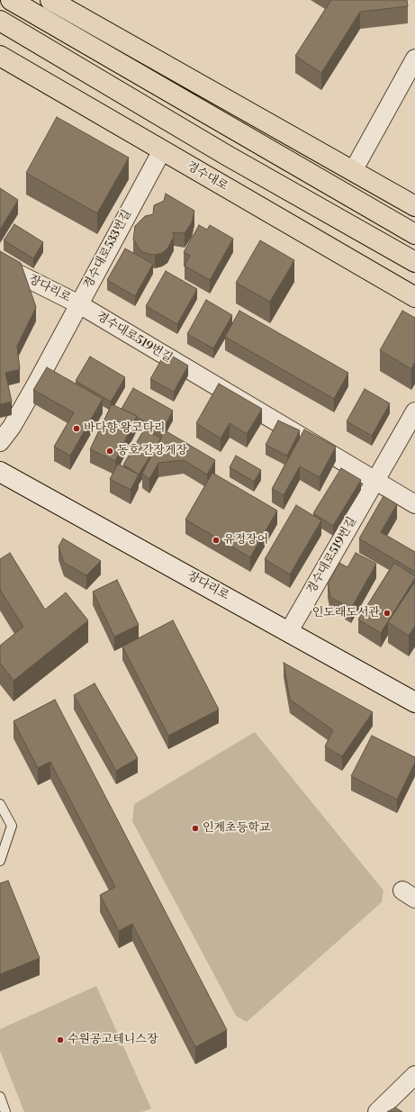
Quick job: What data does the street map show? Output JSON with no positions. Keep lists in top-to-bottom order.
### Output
{
  "streets": {
    "main road": ["경수대로"],
    "street": ["경수대로533번길", "장다리로", "경수대로519번길"]
  },
  "crossings": [
    ["경수대로", "경수대로533번길"],
    ["경수대로533번길", "장다리로"],
    ["경수대로533번길", "경수대로519번길"],
    ["장다리로", "경수대로519번길"]
  ],
  "places": [
    "바다향 왕코다리",
    "동호 간장게장",
    "유정장어",
    "인도래도서관",
    "인계초등학교",
    "수원공고테니스장"
  ]
}
